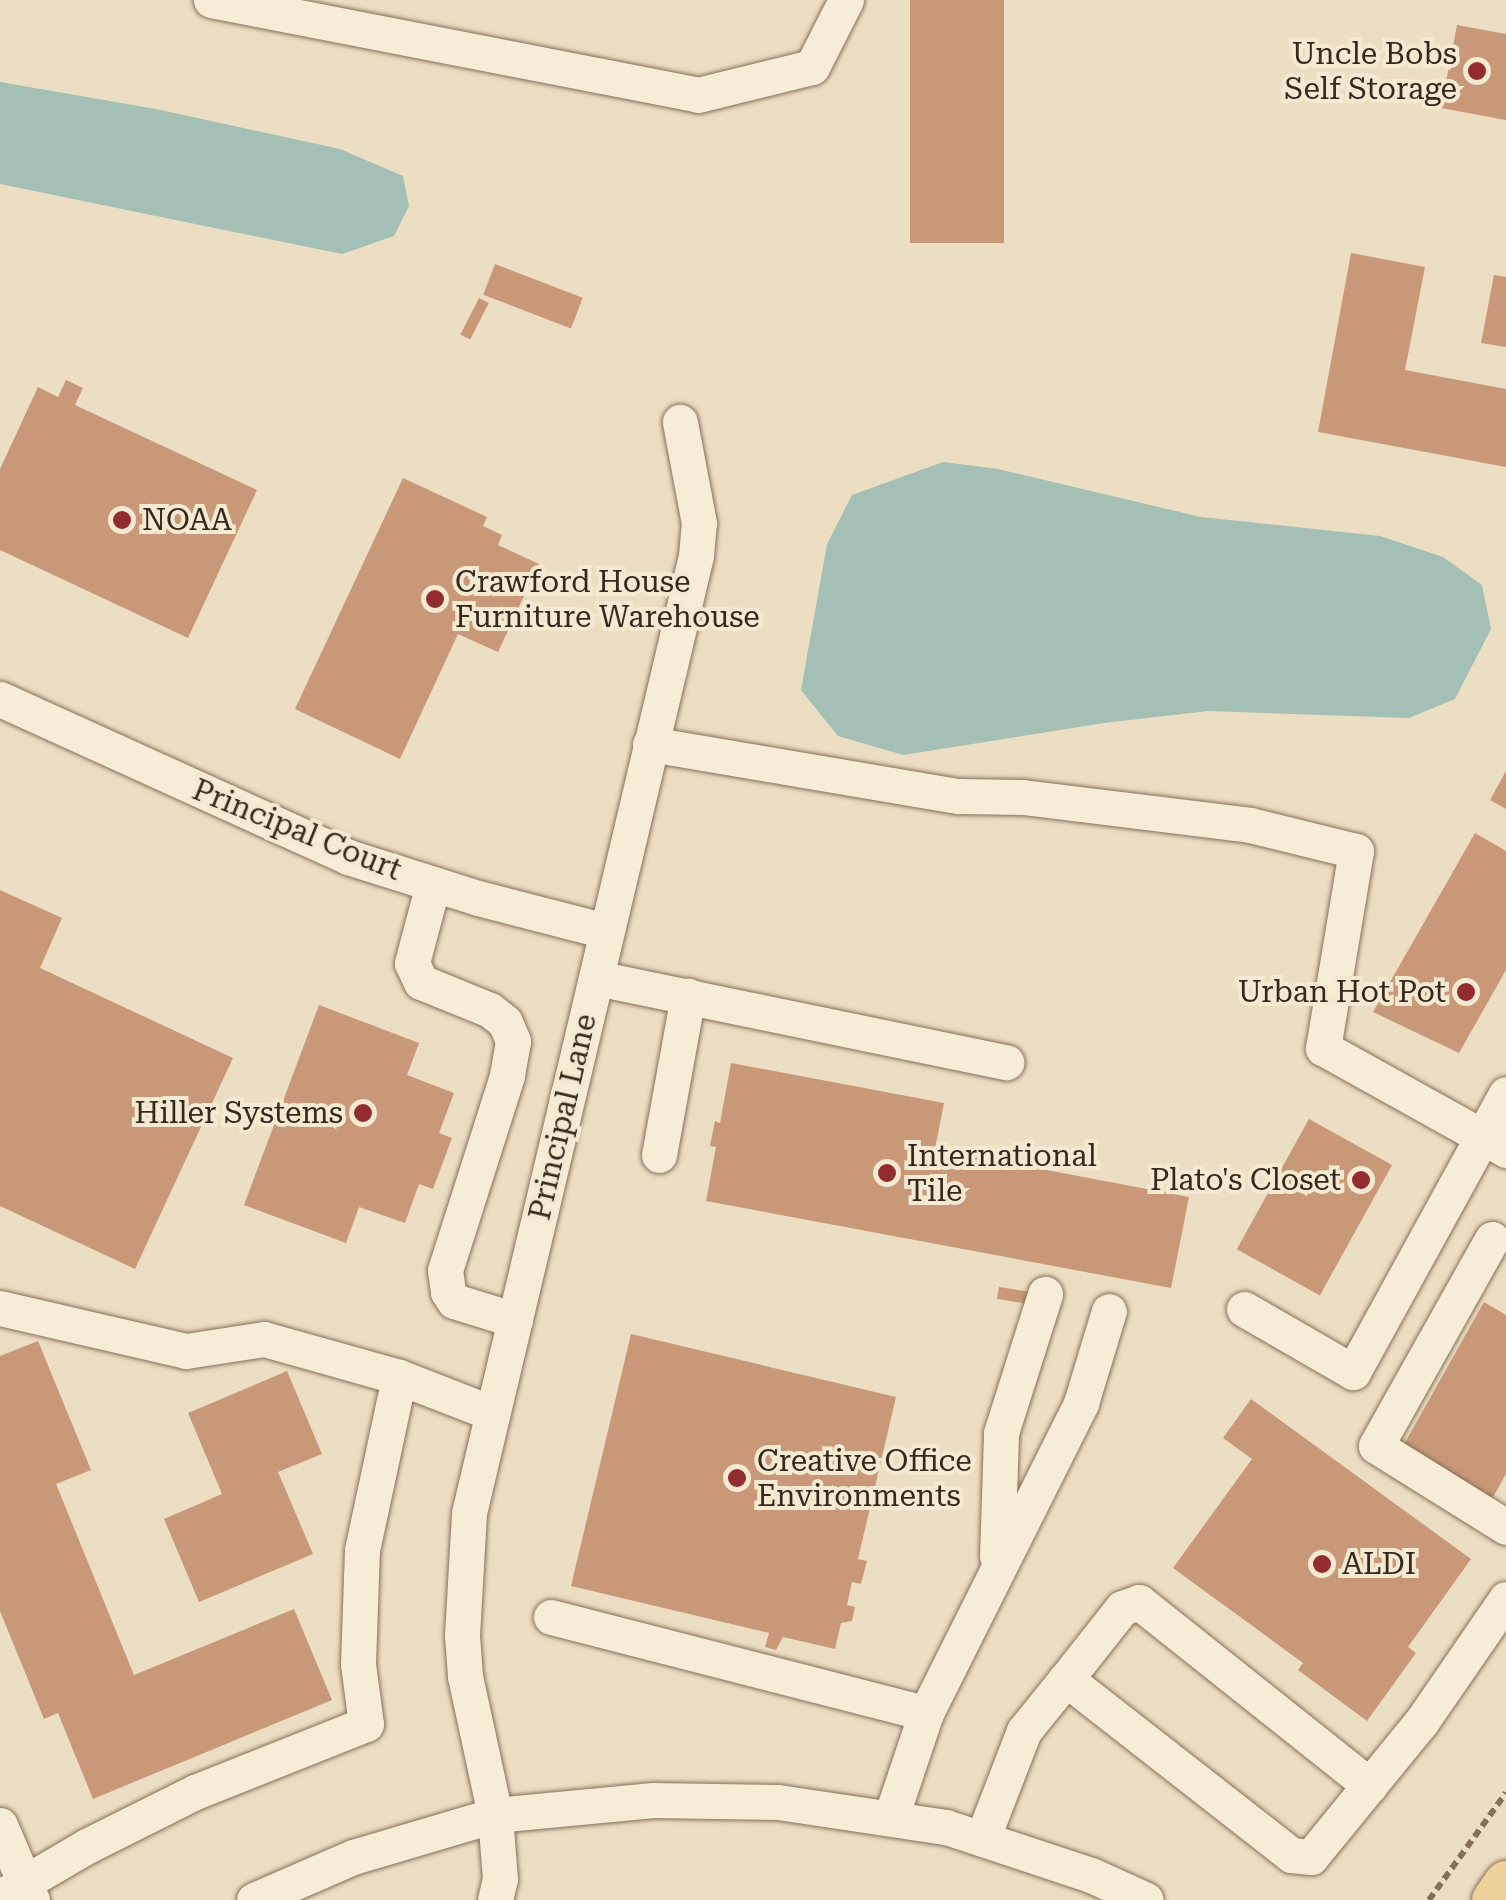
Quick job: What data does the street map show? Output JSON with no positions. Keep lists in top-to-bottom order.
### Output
{
  "streets": {
    "street": ["Principal Court", "Principal Lane"]
  },
  "crossings": [
    ["Principal Court", "Principal Lane"]
  ],
  "places": [
    "Uncle Bobs Self Storage",
    "NOAA",
    "Crawford House Furniture Warehouse",
    "Urban Hot Pot",
    "Hiller Systems",
    "International Tile",
    "Plato's Closet",
    "Creative Office Environments",
    "ALDI"
  ]
}
